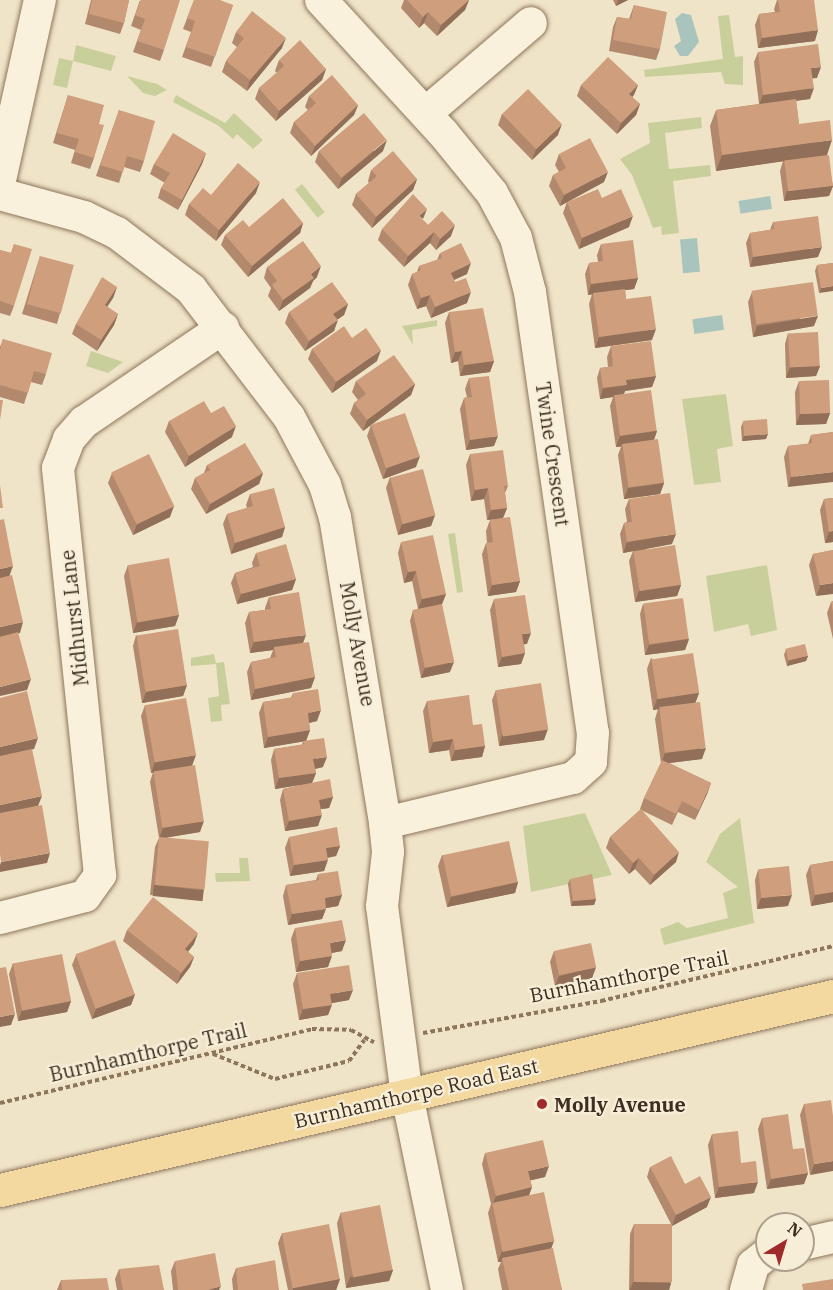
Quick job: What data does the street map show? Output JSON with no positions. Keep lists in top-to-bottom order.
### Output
{
  "streets": {
    "main road": ["Burnhamthorpe Road East"],
    "street": ["Twine Crescent", "Midhurst Lane", "Molly Avenue"],
    "path": ["Burnhamthorpe Trail"]
  },
  "crossings": [
    ["Twine Crescent", "Molly Avenue"],
    ["Midhurst Lane", "Molly Avenue"],
    ["Molly Avenue", "Burnhamthorpe Road East"]
  ],
  "places": ["Molly Avenue"],
  "north": "top right"
}
